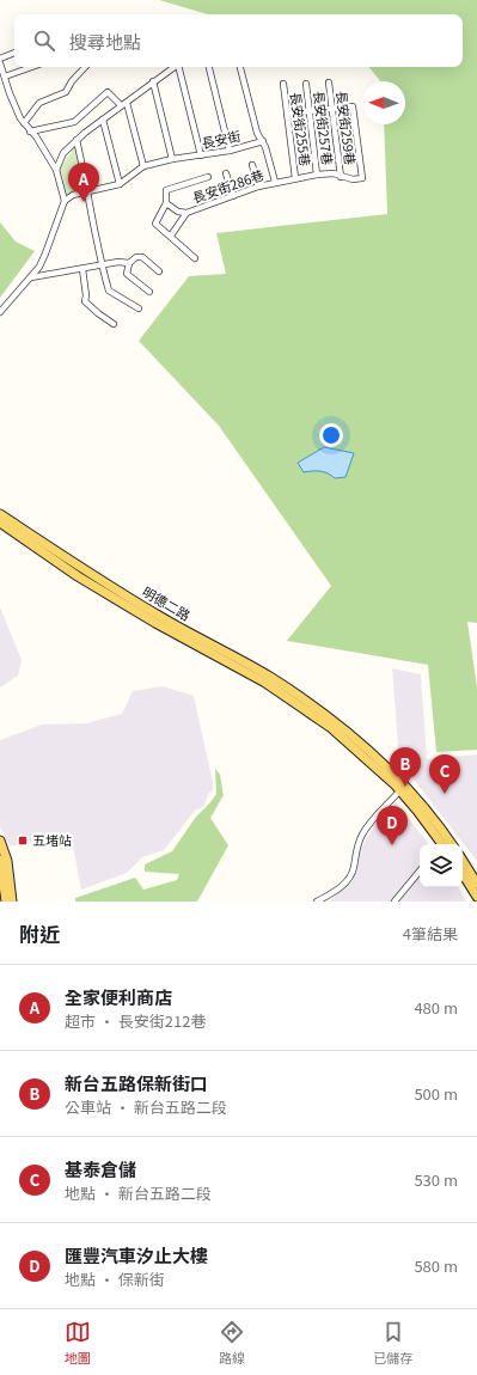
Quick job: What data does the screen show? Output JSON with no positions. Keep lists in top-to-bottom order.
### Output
{
  "streets": {
    "main road": ["明德二路"],
    "street": [
      "長安街257巷",
      "長安街259巷",
      "長安街255巷",
      "長安街",
      "長安街286巷"
    ]
  },
  "places": {
    "transit": ["五堵站"]
  },
  "north": "left",
  "page": {
    "search": "搜尋地點",
    "pins": [
      "A",
      "B",
      "C",
      "D"
    ],
    "heading": ["附近", "4筆結果"],
    "list": [
      {
        "mark": "A",
        "name": "全家便利商店",
        "note": "超市 · 長安街212巷",
        "value": "480 m"
      },
      {
        "mark": "B",
        "name": "新台五路保新街口",
        "note": "公車站 · 新台五路二段",
        "value": "500 m"
      },
      {
        "mark": "C",
        "name": "基泰倉儲",
        "note": "地點 · 新台五路二段",
        "value": "530 m"
      },
      {
        "mark": "D",
        "name": "匯豐汽車汐止大樓",
        "note": "地點 · 保新街",
        "value": "580 m"
      }
    ],
    "nav": ["地圖", "路線", "已儲存"]
  }
}
